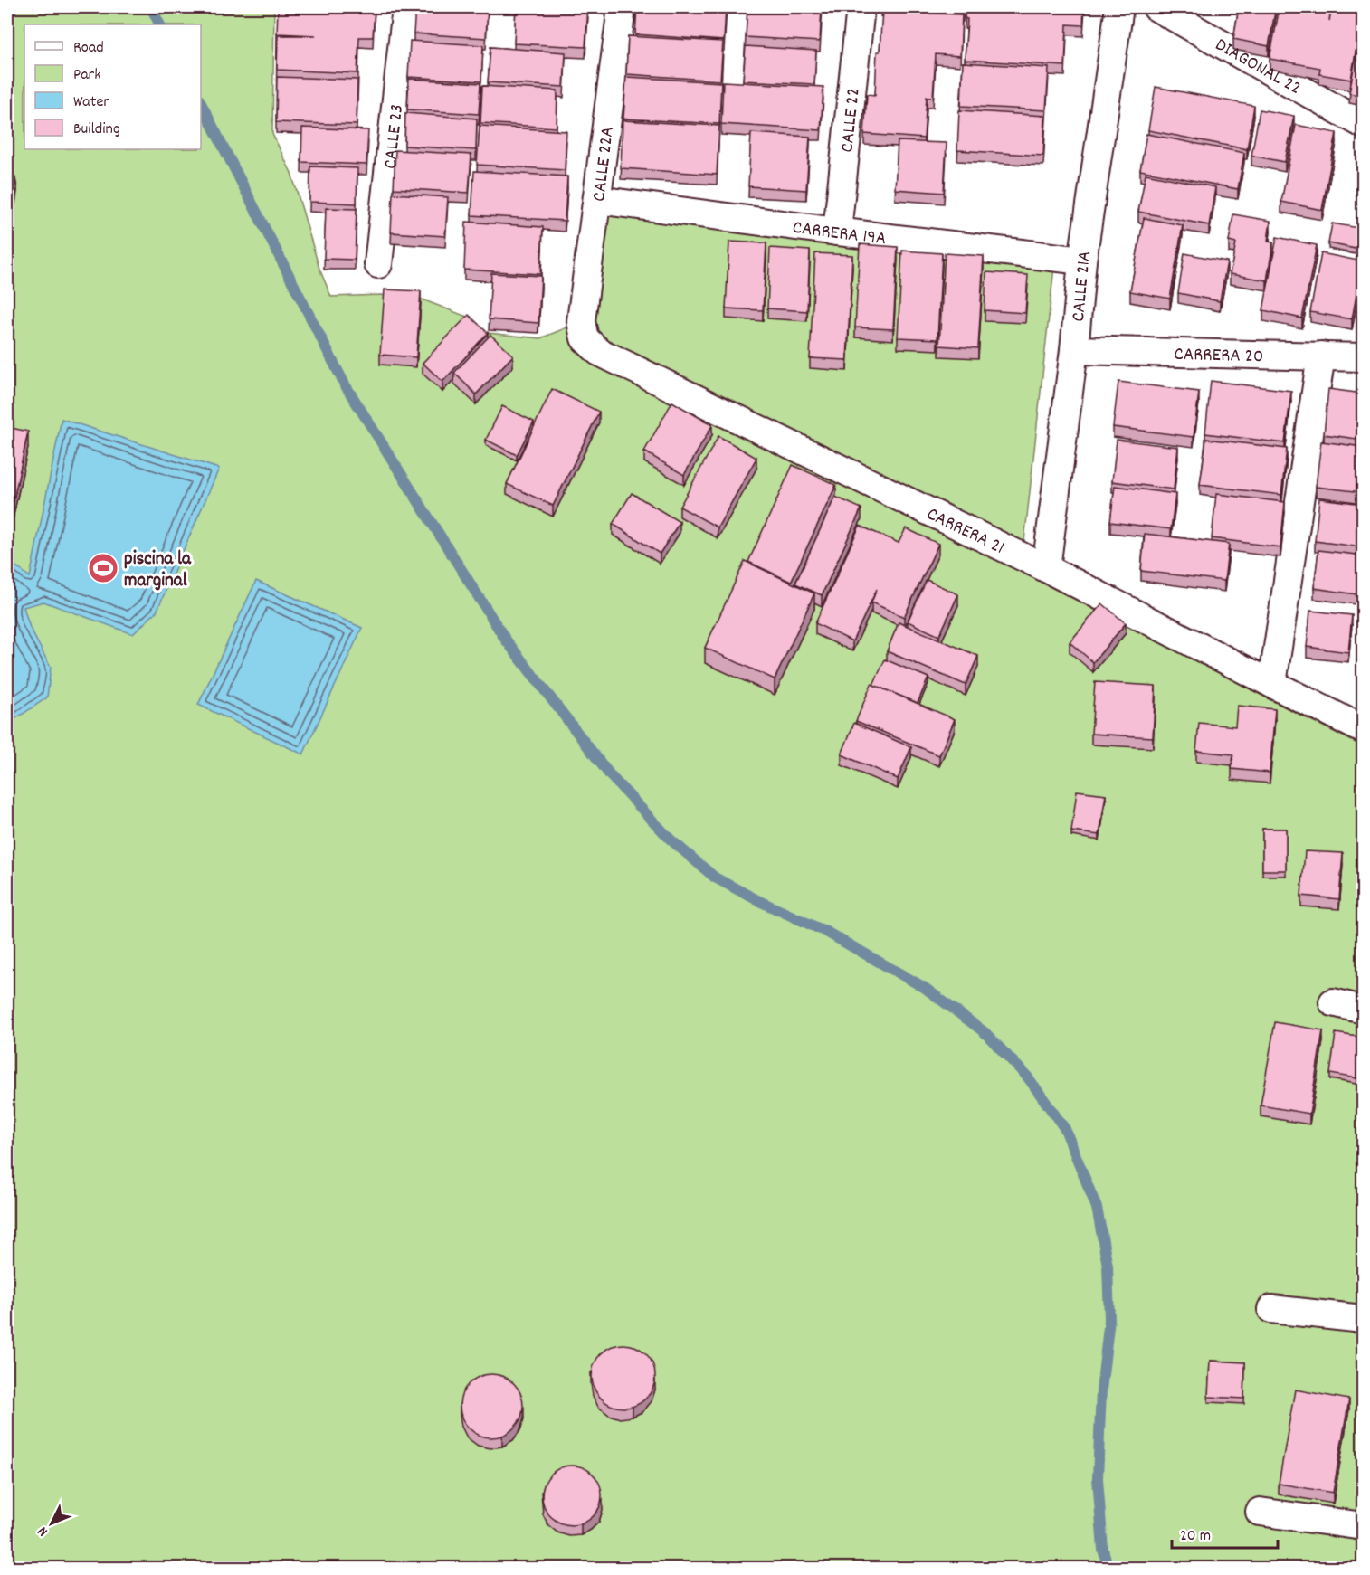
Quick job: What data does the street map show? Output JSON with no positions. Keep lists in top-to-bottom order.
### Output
{
  "streets": {
    "street": [
      "DIAGONAL 22",
      "CALLE 22",
      "CALLE 23",
      "CALLE 22A",
      "CARRERA 19A",
      "CALLE 21A",
      "CARRERA 20",
      "CARRERA 21"
    ]
  },
  "crossings": [
    ["CALLE 22", "CARRERA 19A"],
    ["CALLE 22A", "CARRERA 19A"],
    ["CALLE 22A", "CARRERA 21"],
    ["CARRERA 19A", "CALLE 21A"],
    ["CALLE 21A", "CARRERA 20"],
    ["CALLE 21A", "CARRERA 21"]
  ],
  "places": {
    "sports": ["piscina la marginal"]
  },
  "legend": [
    "Road",
    "Park",
    "Water",
    "Building"
  ],
  "scale_bar": "20 m",
  "north": "bottom left"
}
